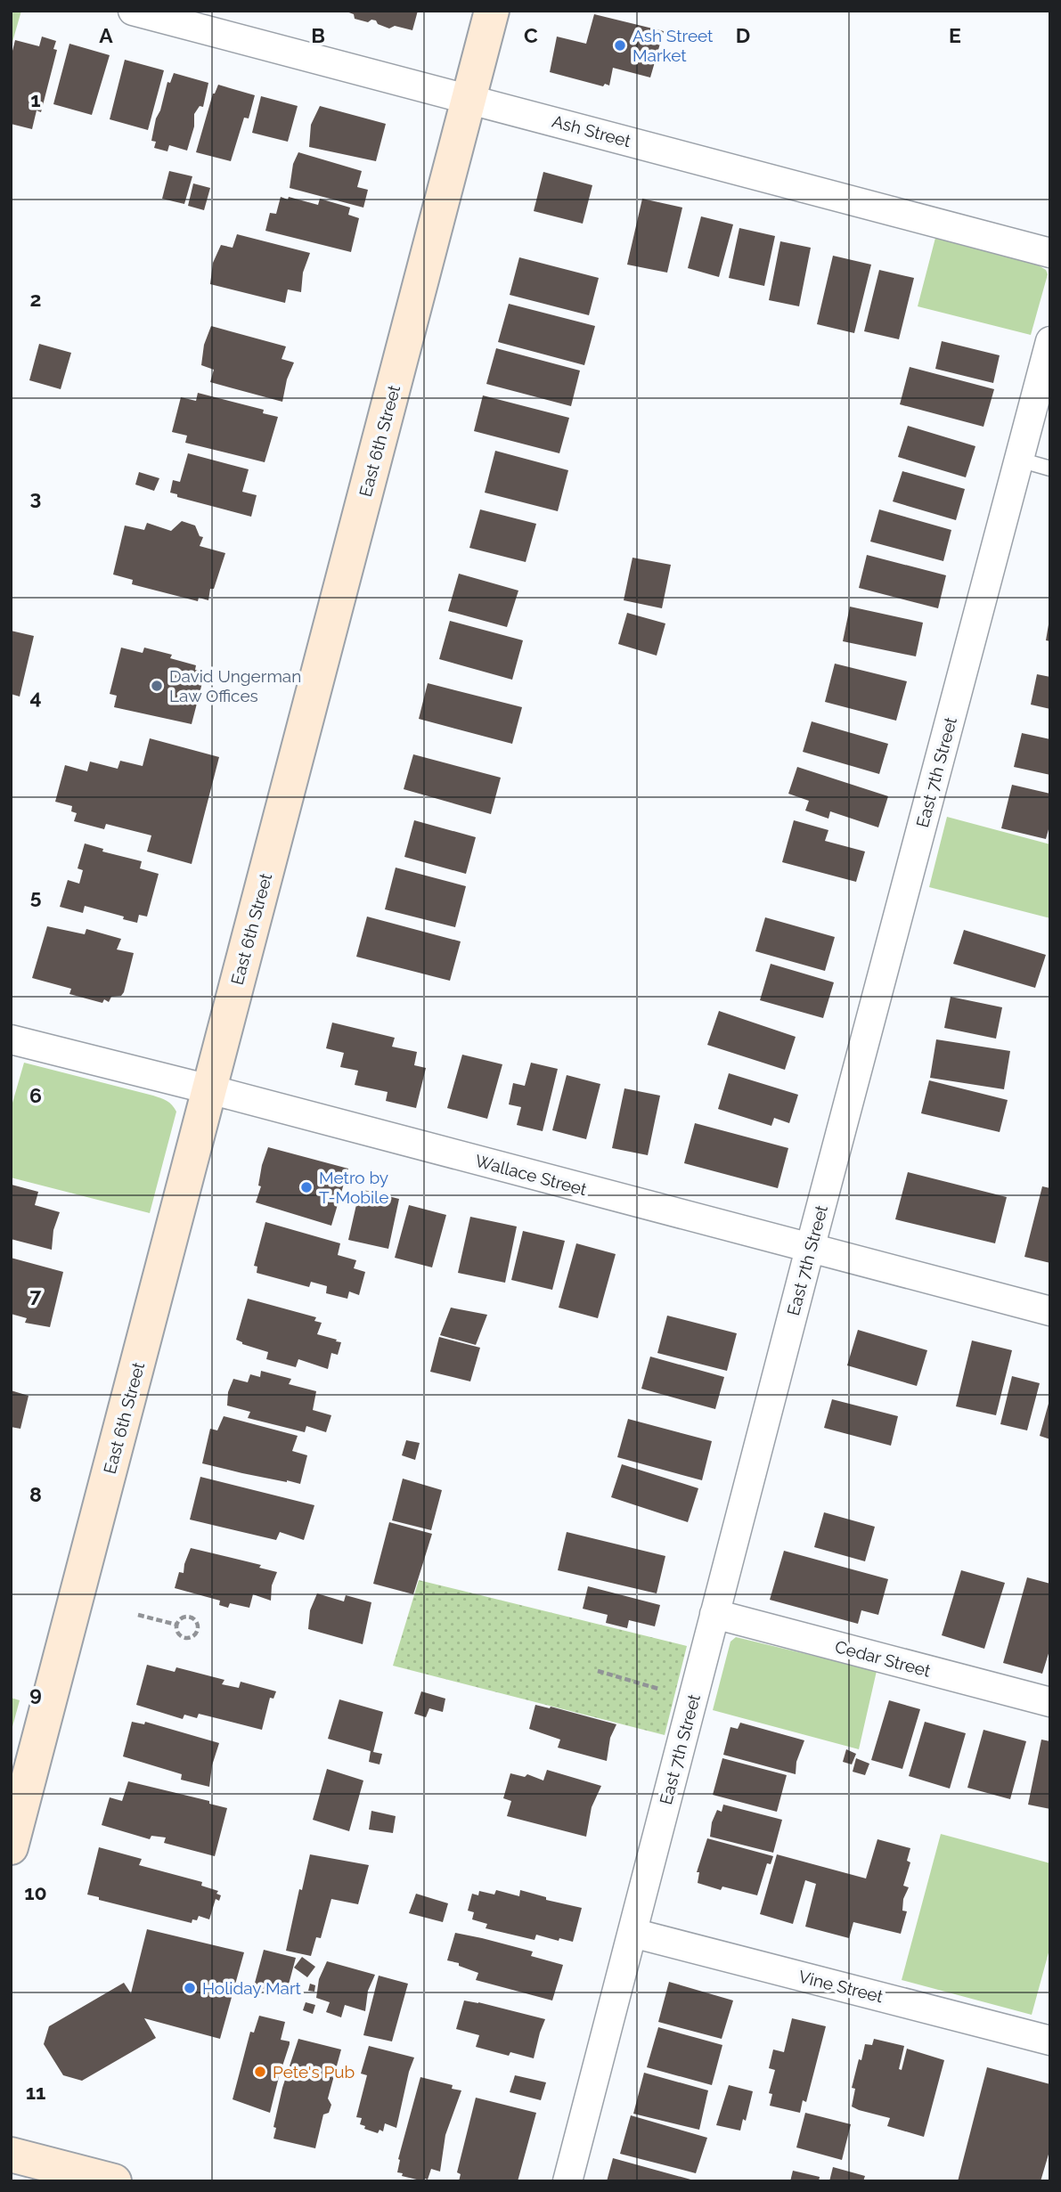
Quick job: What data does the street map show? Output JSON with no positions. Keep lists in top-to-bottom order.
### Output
{
  "streets": {
    "main road": ["East 6th Street"],
    "street": [
      "Ash Street",
      "East 7th Street",
      "Wallace Street",
      "Cedar Street",
      "Vine Street"
    ]
  },
  "crossings": [
    ["Ash Street", "East 6th Street"],
    ["East 6th Street", "Wallace Street"],
    ["East 7th Street", "Wallace Street"],
    ["East 7th Street", "Cedar Street"],
    ["East 7th Street", "Vine Street"]
  ],
  "places": [
    "Ash Street Market",
    "David Ungerman Law Offices",
    "Metro by T-Mobile",
    "Holiday Mart",
    "Pete's Pub"
  ],
  "grid": {
    "columns": [
      "A",
      "B",
      "C",
      "D",
      "E"
    ],
    "rows": [
      "1",
      "2",
      "3",
      "4",
      "5",
      "6",
      "7",
      "8",
      "9",
      "10",
      "11"
    ]
  }
}
